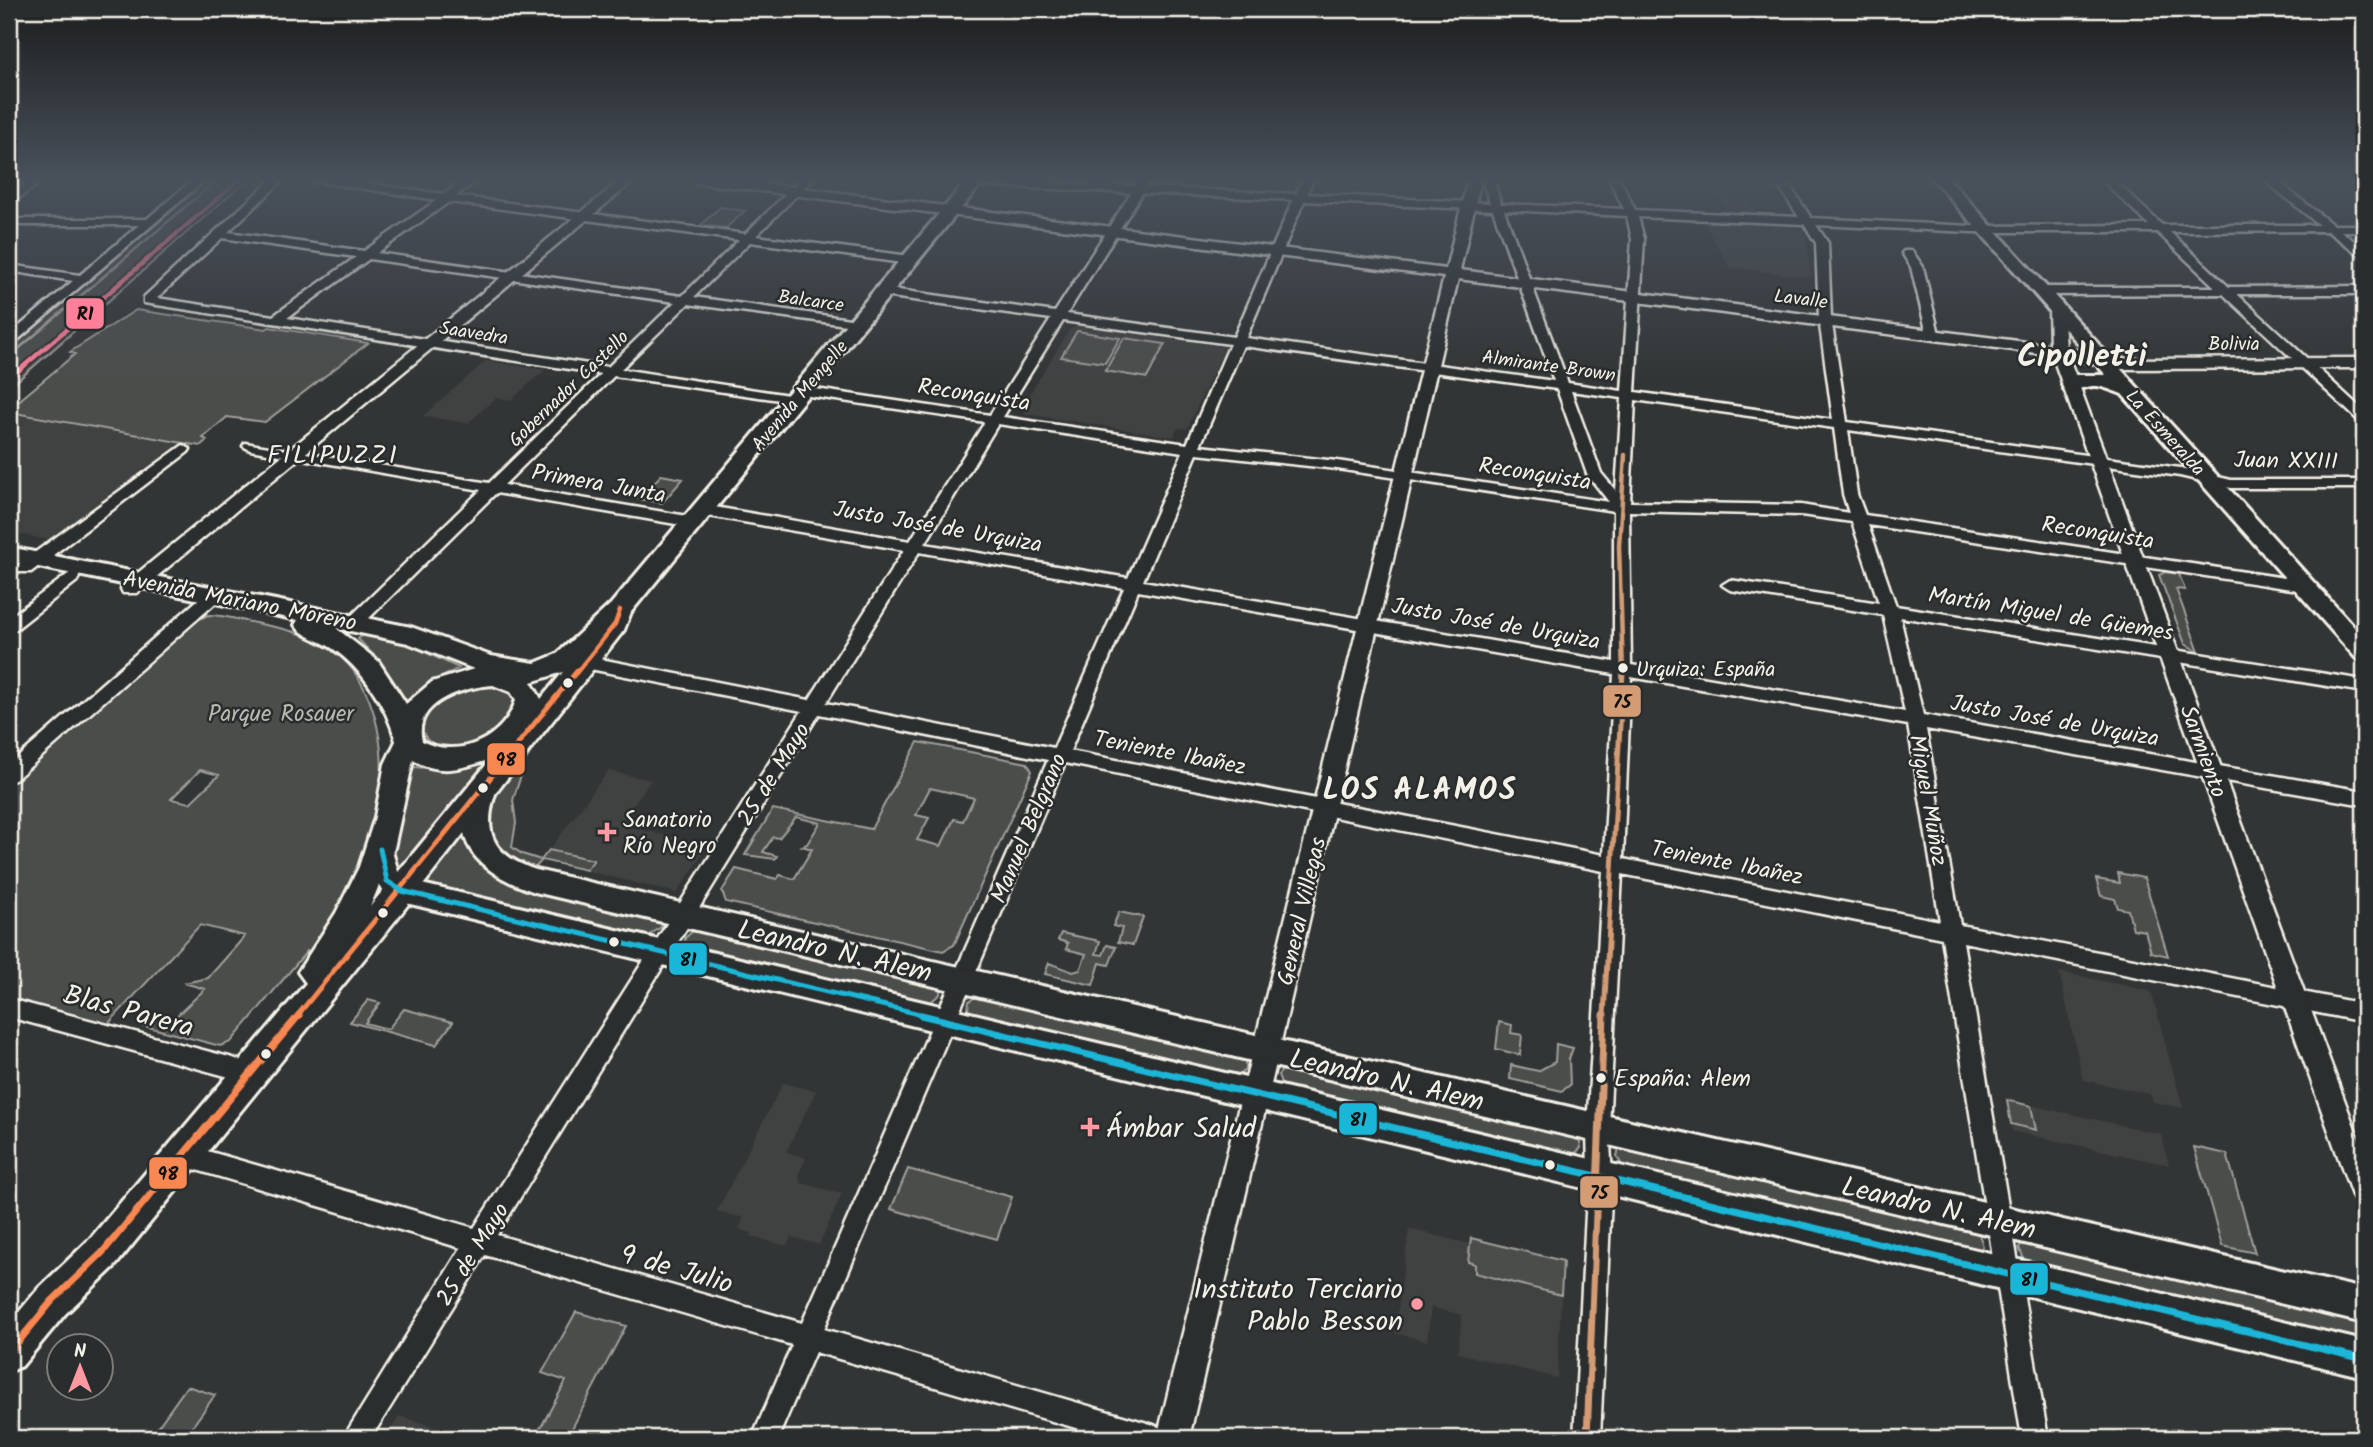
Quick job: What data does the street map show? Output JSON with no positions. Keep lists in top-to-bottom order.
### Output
{
  "streets": {
    "main road": [
      "Avenida Mengelle",
      "La Esmeralda",
      "Avenida Mariano Moreno",
      "Leandro N. Alem"
    ],
    "street": [
      "Lavalle",
      "Balcarce",
      "Saavedra",
      "Bolivia",
      "Almirante Brown",
      "Gobernador Castello",
      "Reconquista",
      "Juan XXIII",
      "Primera Junta",
      "Justo José de Urquiza",
      "Martín Miguel de Güemes",
      "Sarmiento",
      "Teniente Ibañez",
      "25 de Mayo",
      "Miguel Muñoz",
      "Manuel Belgrano",
      "General Villegas",
      "Blas Parera",
      "9 de Julio"
    ]
  },
  "crossings": [
    ["Lavalle", "Bolivia"],
    ["Lavalle", "La Esmeralda"],
    ["Lavalle", "Sarmiento"],
    ["Lavalle", "Miguel Muñoz"],
    ["Lavalle", "Manuel Belgrano"],
    ["Lavalle", "General Villegas"],
    ["Balcarce", "Gobernador Castello"],
    ["Balcarce", "Avenida Mengelle"],
    ["Saavedra", "Gobernador Castello"],
    ["Saavedra", "Reconquista"],
    ["Saavedra", "Avenida Mengelle"],
    ["Bolivia", "La Esmeralda"],
    ["Almirante Brown", "Avenida Mengelle"],
    ["Almirante Brown", "La Esmeralda"],
    ["Almirante Brown", "Juan XXIII"],
    ["Almirante Brown", "Sarmiento"],
    ["Almirante Brown", "25 de Mayo"],
    ["Almirante Brown", "Miguel Muñoz"],
    ["Almirante Brown", "Manuel Belgrano"],
    ["Almirante Brown", "General Villegas"],
    ["Gobernador Castello", "Primera Junta"],
    ["Gobernador Castello", "Avenida Mariano Moreno"],
    ["Reconquista", "Avenida Mengelle"],
    ["Reconquista", "La Esmeralda"],
    ["Reconquista", "Sarmiento"],
    ["Reconquista", "25 de Mayo"],
    ["Reconquista", "Miguel Muñoz"],
    ["Reconquista", "Manuel Belgrano"],
    ["Reconquista", "General Villegas"],
    ["Avenida Mengelle", "Primera Junta"],
    ["Avenida Mengelle", "Justo José de Urquiza"],
    ["Avenida Mengelle", "Avenida Mariano Moreno"],
    ["Avenida Mengelle", "Teniente Ibañez"],
    ["Avenida Mengelle", "Leandro N. Alem"],
    ["Avenida Mengelle", "Blas Parera"],
    ["Avenida Mengelle", "9 de Julio"],
    ["La Esmeralda", "Juan XXIII"],
    ["La Esmeralda", "Sarmiento"],
    ["Primera Junta", "Justo José de Urquiza"],
    ["Justo José de Urquiza", "Sarmiento"],
    ["Justo José de Urquiza", "25 de Mayo"],
    ["Justo José de Urquiza", "Miguel Muñoz"],
    ["Justo José de Urquiza", "Manuel Belgrano"],
    ["Justo José de Urquiza", "General Villegas"],
    ["Martín Miguel de Güemes", "Sarmiento"],
    ["Martín Miguel de Güemes", "Miguel Muñoz"],
    ["Sarmiento", "Teniente Ibañez"],
    ["Teniente Ibañez", "25 de Mayo"],
    ["Teniente Ibañez", "Miguel Muñoz"],
    ["Teniente Ibañez", "Manuel Belgrano"],
    ["Teniente Ibañez", "General Villegas"],
    ["25 de Mayo", "Leandro N. Alem"],
    ["25 de Mayo", "9 de Julio"],
    ["Miguel Muñoz", "Leandro N. Alem"],
    ["Manuel Belgrano", "Leandro N. Alem"],
    ["Manuel Belgrano", "9 de Julio"],
    ["General Villegas", "Leandro N. Alem"]
  ],
  "districts": ["Cipolletti", "FILIPUZZI", "LOS ALAMOS"],
  "parks": ["Parque Rosauer"],
  "places": {
    "other": ["Urquiza: España", "España: Alem", "Instituto Terciario Pablo Besson"],
    "health": ["Sanatorio Río Negro", "Ámbar Salud"]
  },
  "lines": [
    "transit line R1",
    "transit line 75",
    "transit line 98",
    "transit line 81"
  ],
  "north": "top"
}
